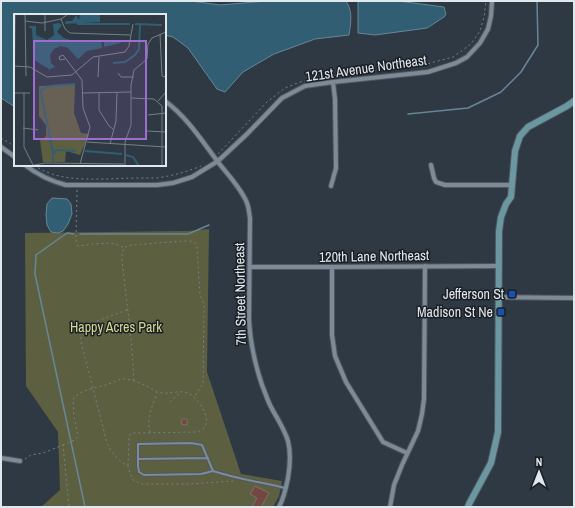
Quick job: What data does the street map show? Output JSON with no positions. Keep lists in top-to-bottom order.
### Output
{
  "streets": {
    "street": ["121st Avenue Northeast", "120th Lane Northeast", "7th Street Northeast"]
  },
  "crossings": [
    ["121st Avenue Northeast", "7th Street Northeast"],
    ["120th Lane Northeast", "7th Street Northeast"]
  ],
  "parks": ["Happy Acres Park"],
  "places": {
    "transit": ["Jefferson St", "Madison St Ne"]
  },
  "north": "top"
}
